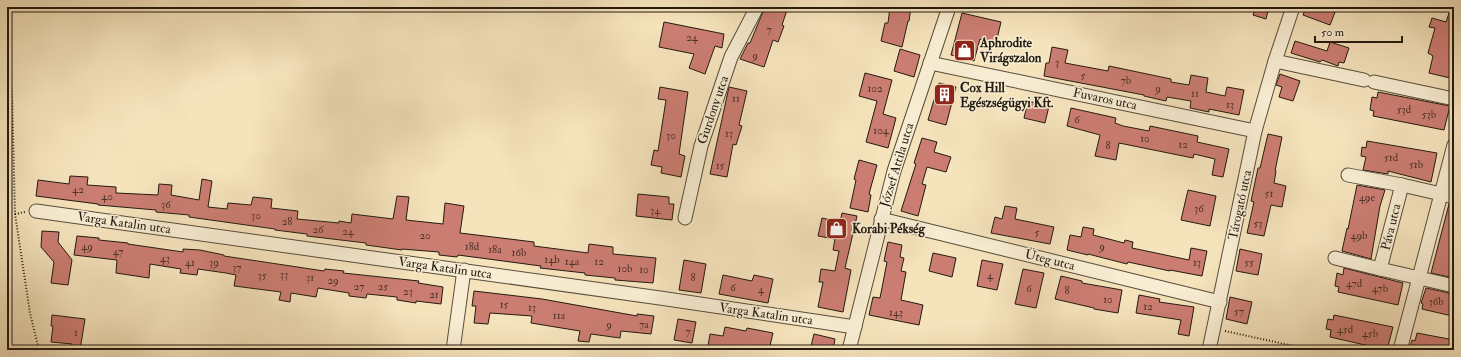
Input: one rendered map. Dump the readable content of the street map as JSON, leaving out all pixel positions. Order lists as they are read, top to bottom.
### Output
{
  "streets": {
    "street": [
      "Fuvaros utca",
      "Gurdony utca",
      "József Attila utca",
      "Tárogató utca",
      "Varga Katalin utca",
      "Páva utca",
      "Üteg utca"
    ]
  },
  "crossings": [
    ["Fuvaros utca", "József Attila utca"],
    ["Fuvaros utca", "Tárogató utca"],
    ["József Attila utca", "Varga Katalin utca"],
    ["József Attila utca", "Üteg utca"],
    ["Tárogató utca", "Üteg utca"]
  ],
  "places": {
    "shop": ["Aphrodite Virágszalon", "Korabi Pékség"],
    "building": ["Cox Hill Egészségügyi Kft."]
  },
  "house_numbers": [
    "7",
    "24",
    "9",
    "3",
    "5",
    "7b",
    "102",
    "9",
    "11",
    "11",
    "13",
    "53d",
    "53b",
    "6",
    "104",
    "13",
    "30",
    "10",
    "12",
    "8",
    "51d",
    "51b",
    "15",
    "42",
    "51",
    "40",
    "49e",
    "36",
    "36",
    "34",
    "30",
    "28",
    "53",
    "26",
    "24",
    "5",
    "20",
    "49b",
    "49",
    "18d",
    "9",
    "18a",
    "47",
    "16b",
    "43",
    "14b",
    "14a",
    "12",
    "41",
    "39",
    "13",
    "55",
    "37",
    "10b",
    "10",
    "33",
    "35",
    "4",
    "31",
    "8",
    "29",
    "47d",
    "27",
    "25",
    "6",
    "6",
    "47b",
    "4",
    "8",
    "23",
    "21",
    "10",
    "36b",
    "15",
    "12",
    "13",
    "57",
    "143",
    "11a",
    "9",
    "7a",
    "45d",
    "7",
    "1",
    "45b"
  ],
  "scale_bar": "50 m"
}
